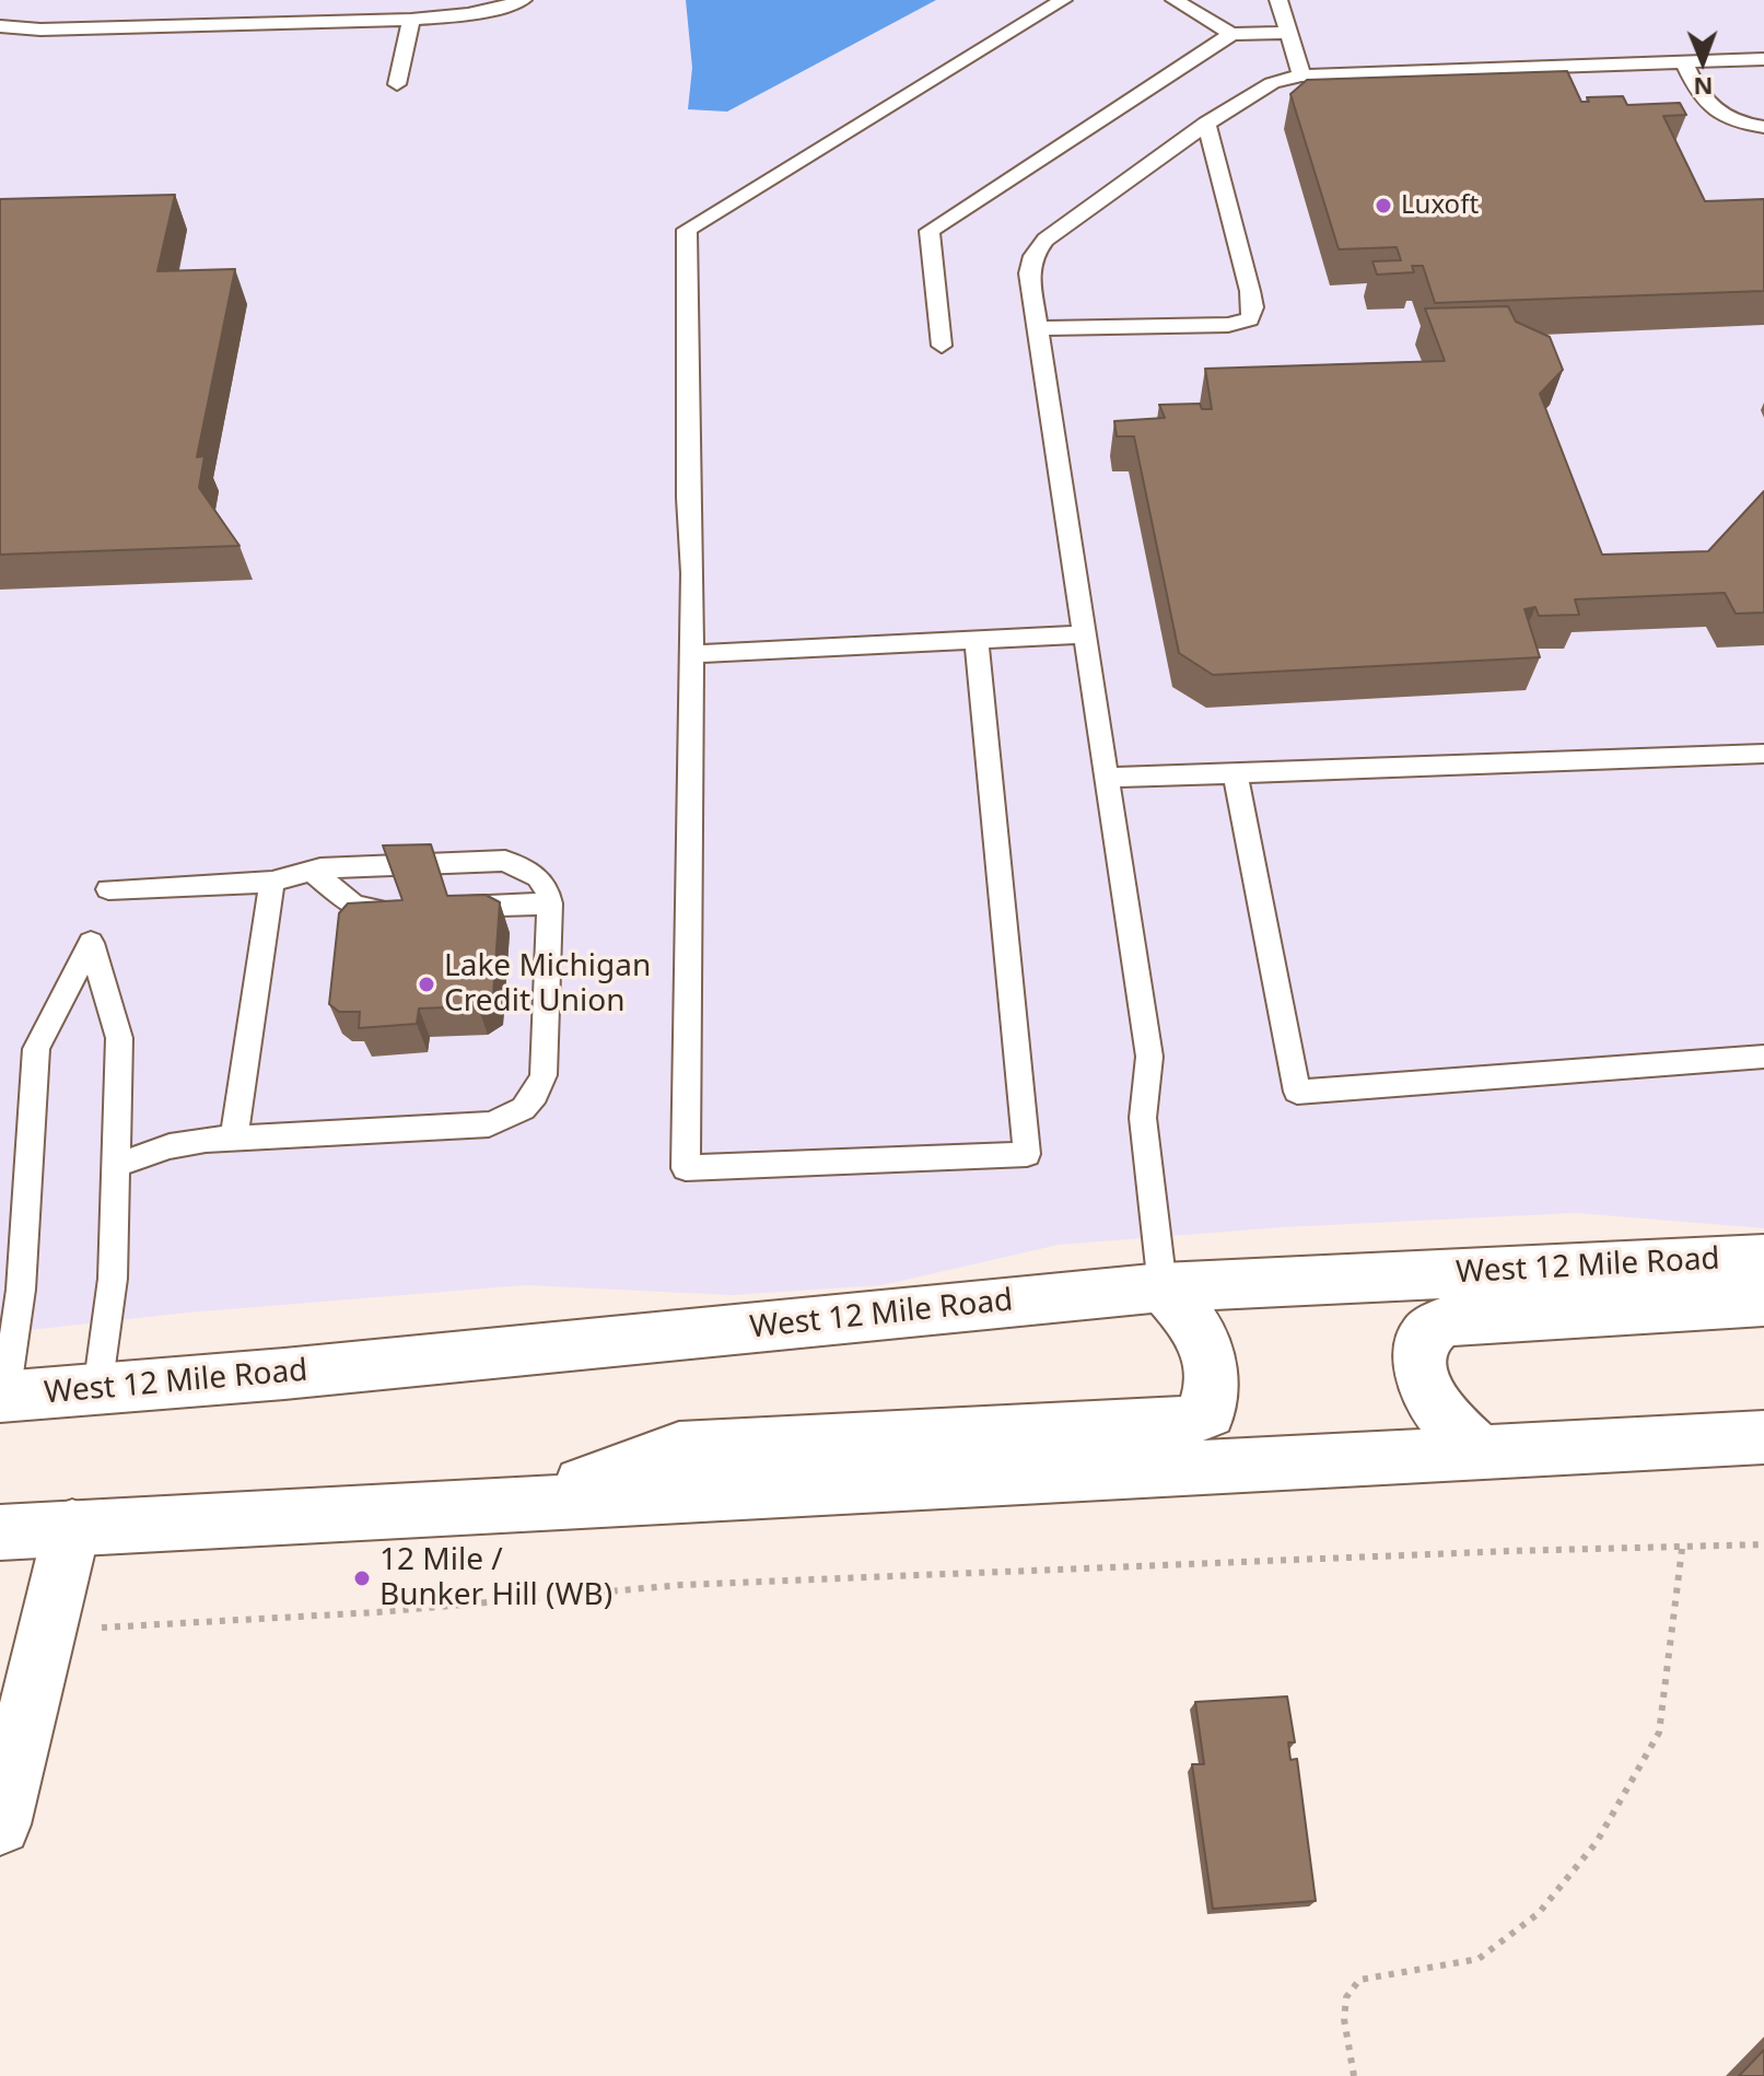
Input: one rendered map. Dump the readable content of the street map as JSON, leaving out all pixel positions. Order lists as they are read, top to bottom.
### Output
{
  "streets": {
    "main road": ["West 12 Mile Road"]
  },
  "places": ["Luxoft", "Lake Michigan Credit Union", "12 Mile / Bunker Hill (WB)"],
  "north": "bottom"
}
